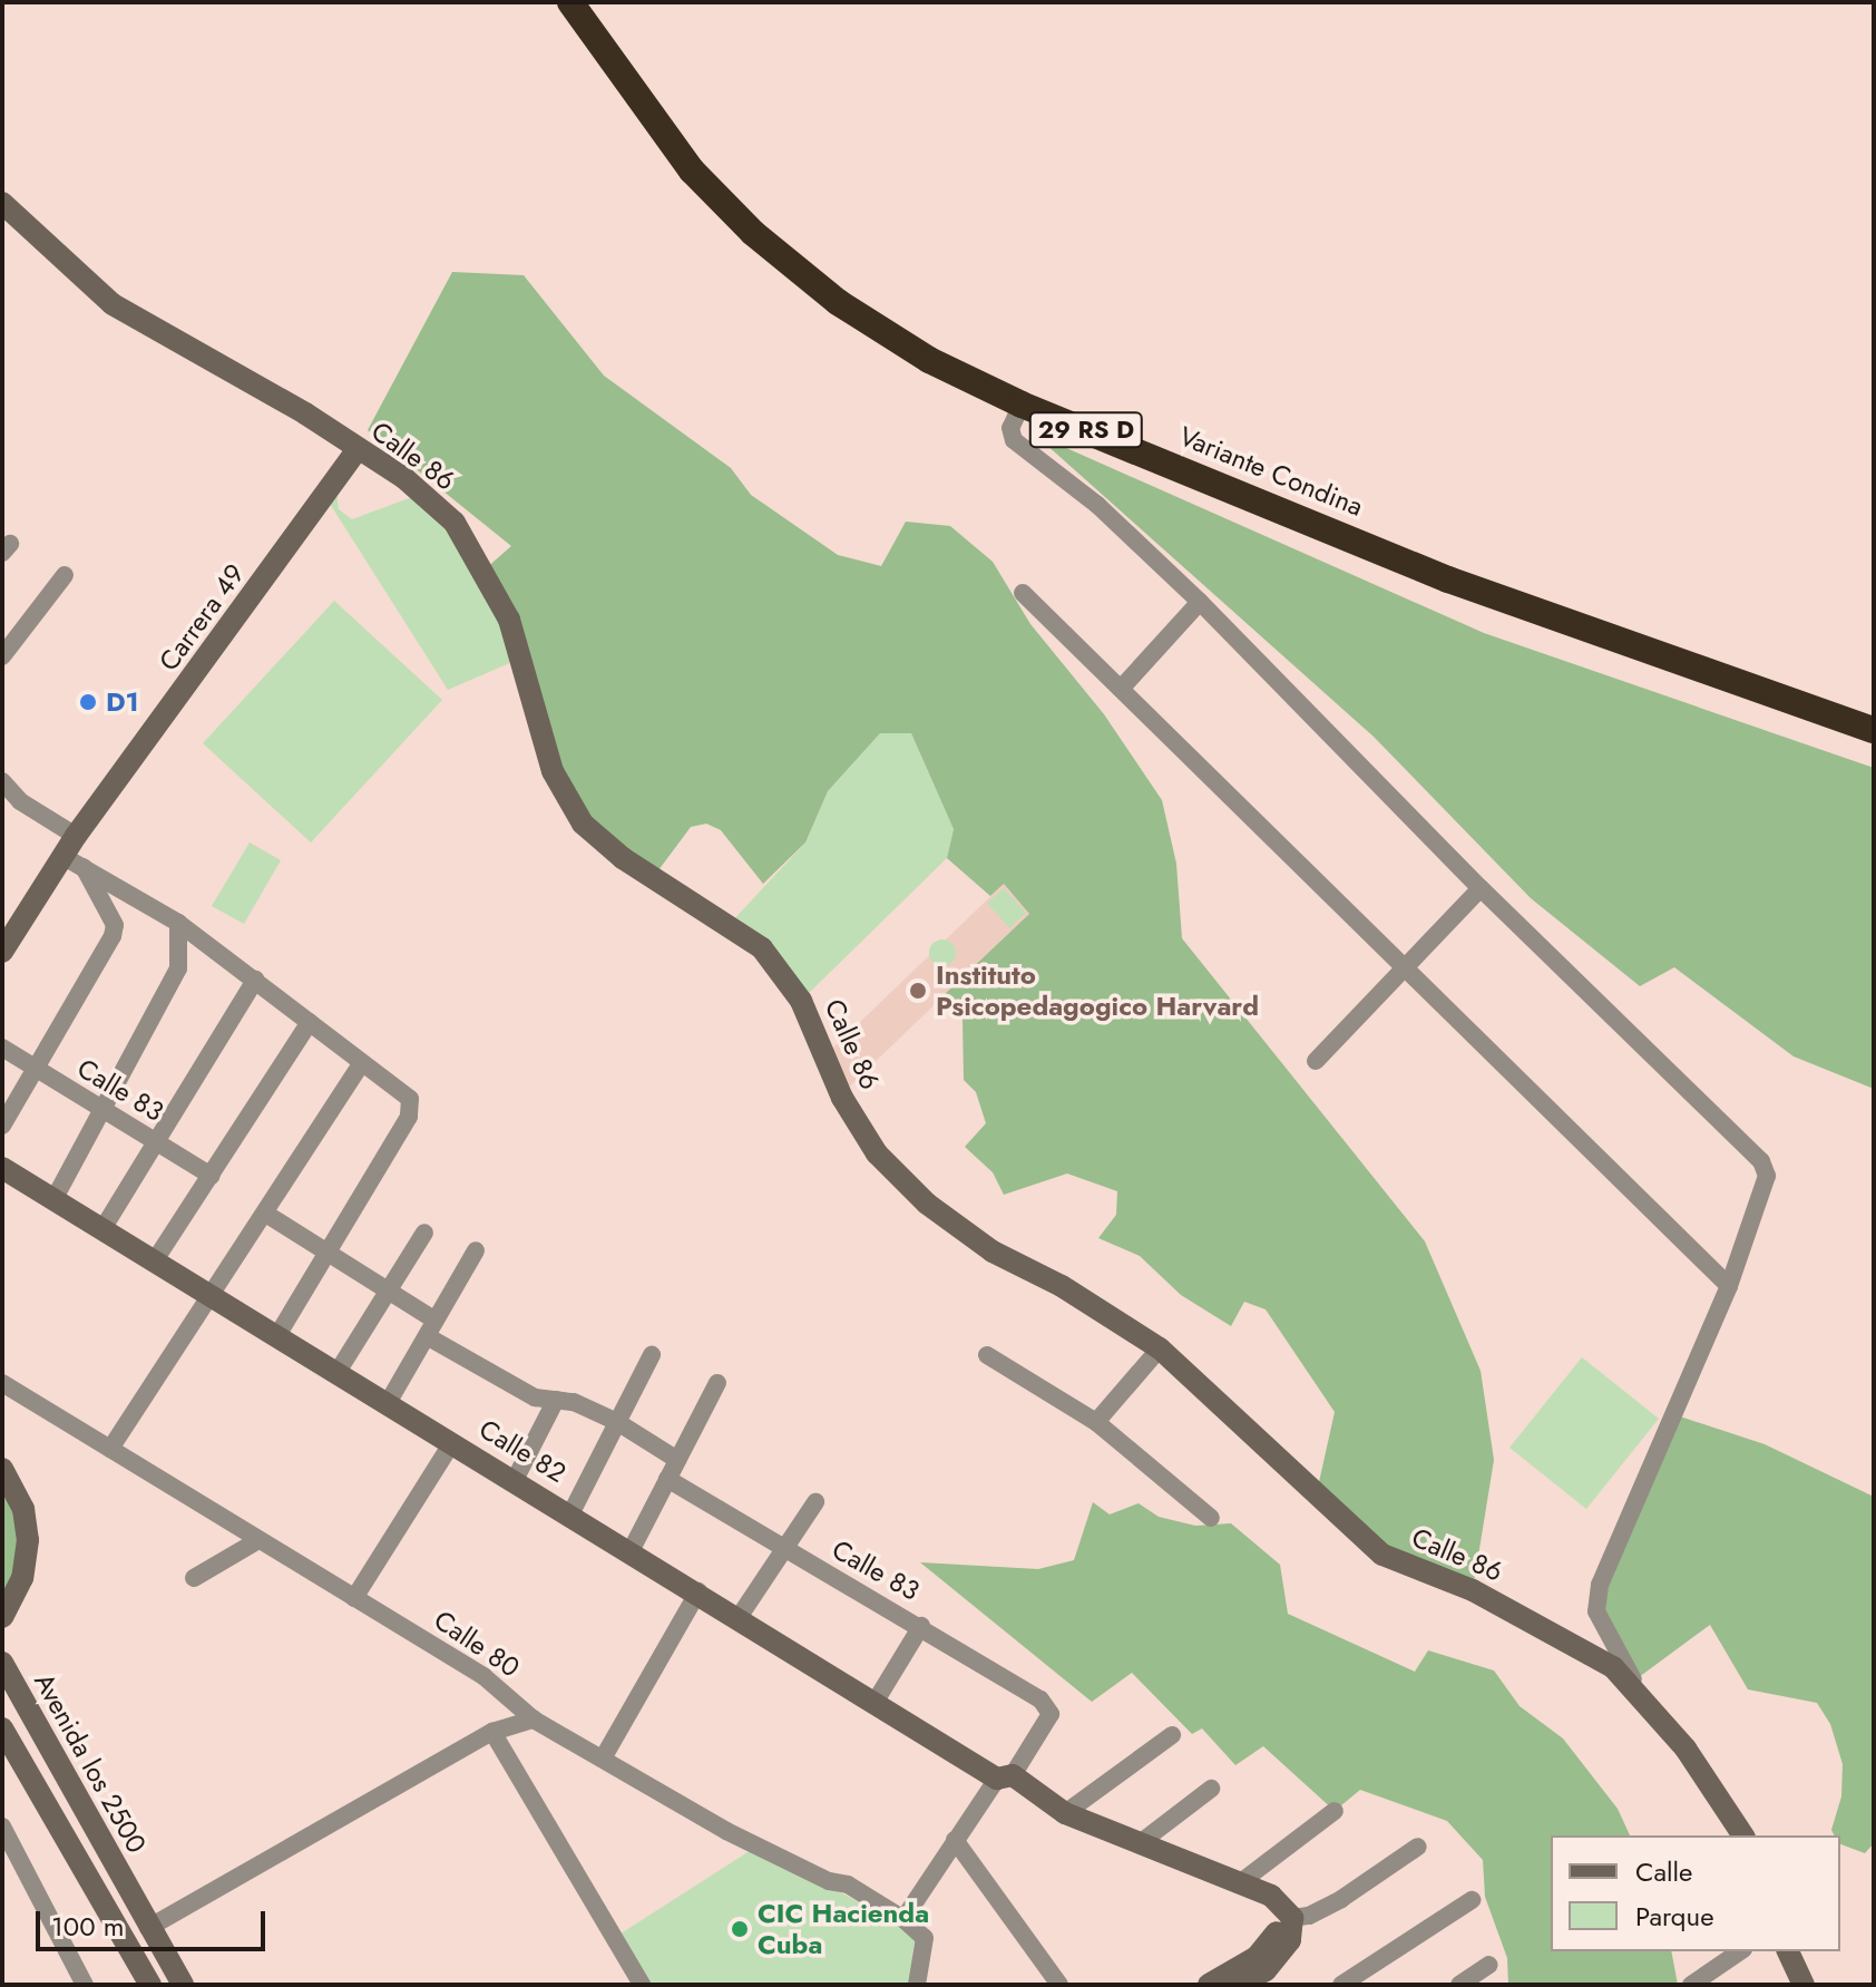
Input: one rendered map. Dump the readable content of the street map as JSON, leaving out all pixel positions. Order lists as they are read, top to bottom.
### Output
{
  "streets": {
    "highway": ["29 RS D", "Variante Condina"],
    "main road": [
      "Calle 86",
      "Carrera 49",
      "Calle 82",
      "Avenida los 2500"
    ],
    "street": ["Calle 83", "Calle 80"]
  },
  "crossings": [
    ["Calle 86", "Carrera 49"],
    ["Calle 83", "Calle 82"]
  ],
  "places": ["D1", "Instituto Psicopedagogico Harvard", "CIC Hacienda Cuba"],
  "legend": ["Calle", "Parque"],
  "scale_bar": "100 m"
}
